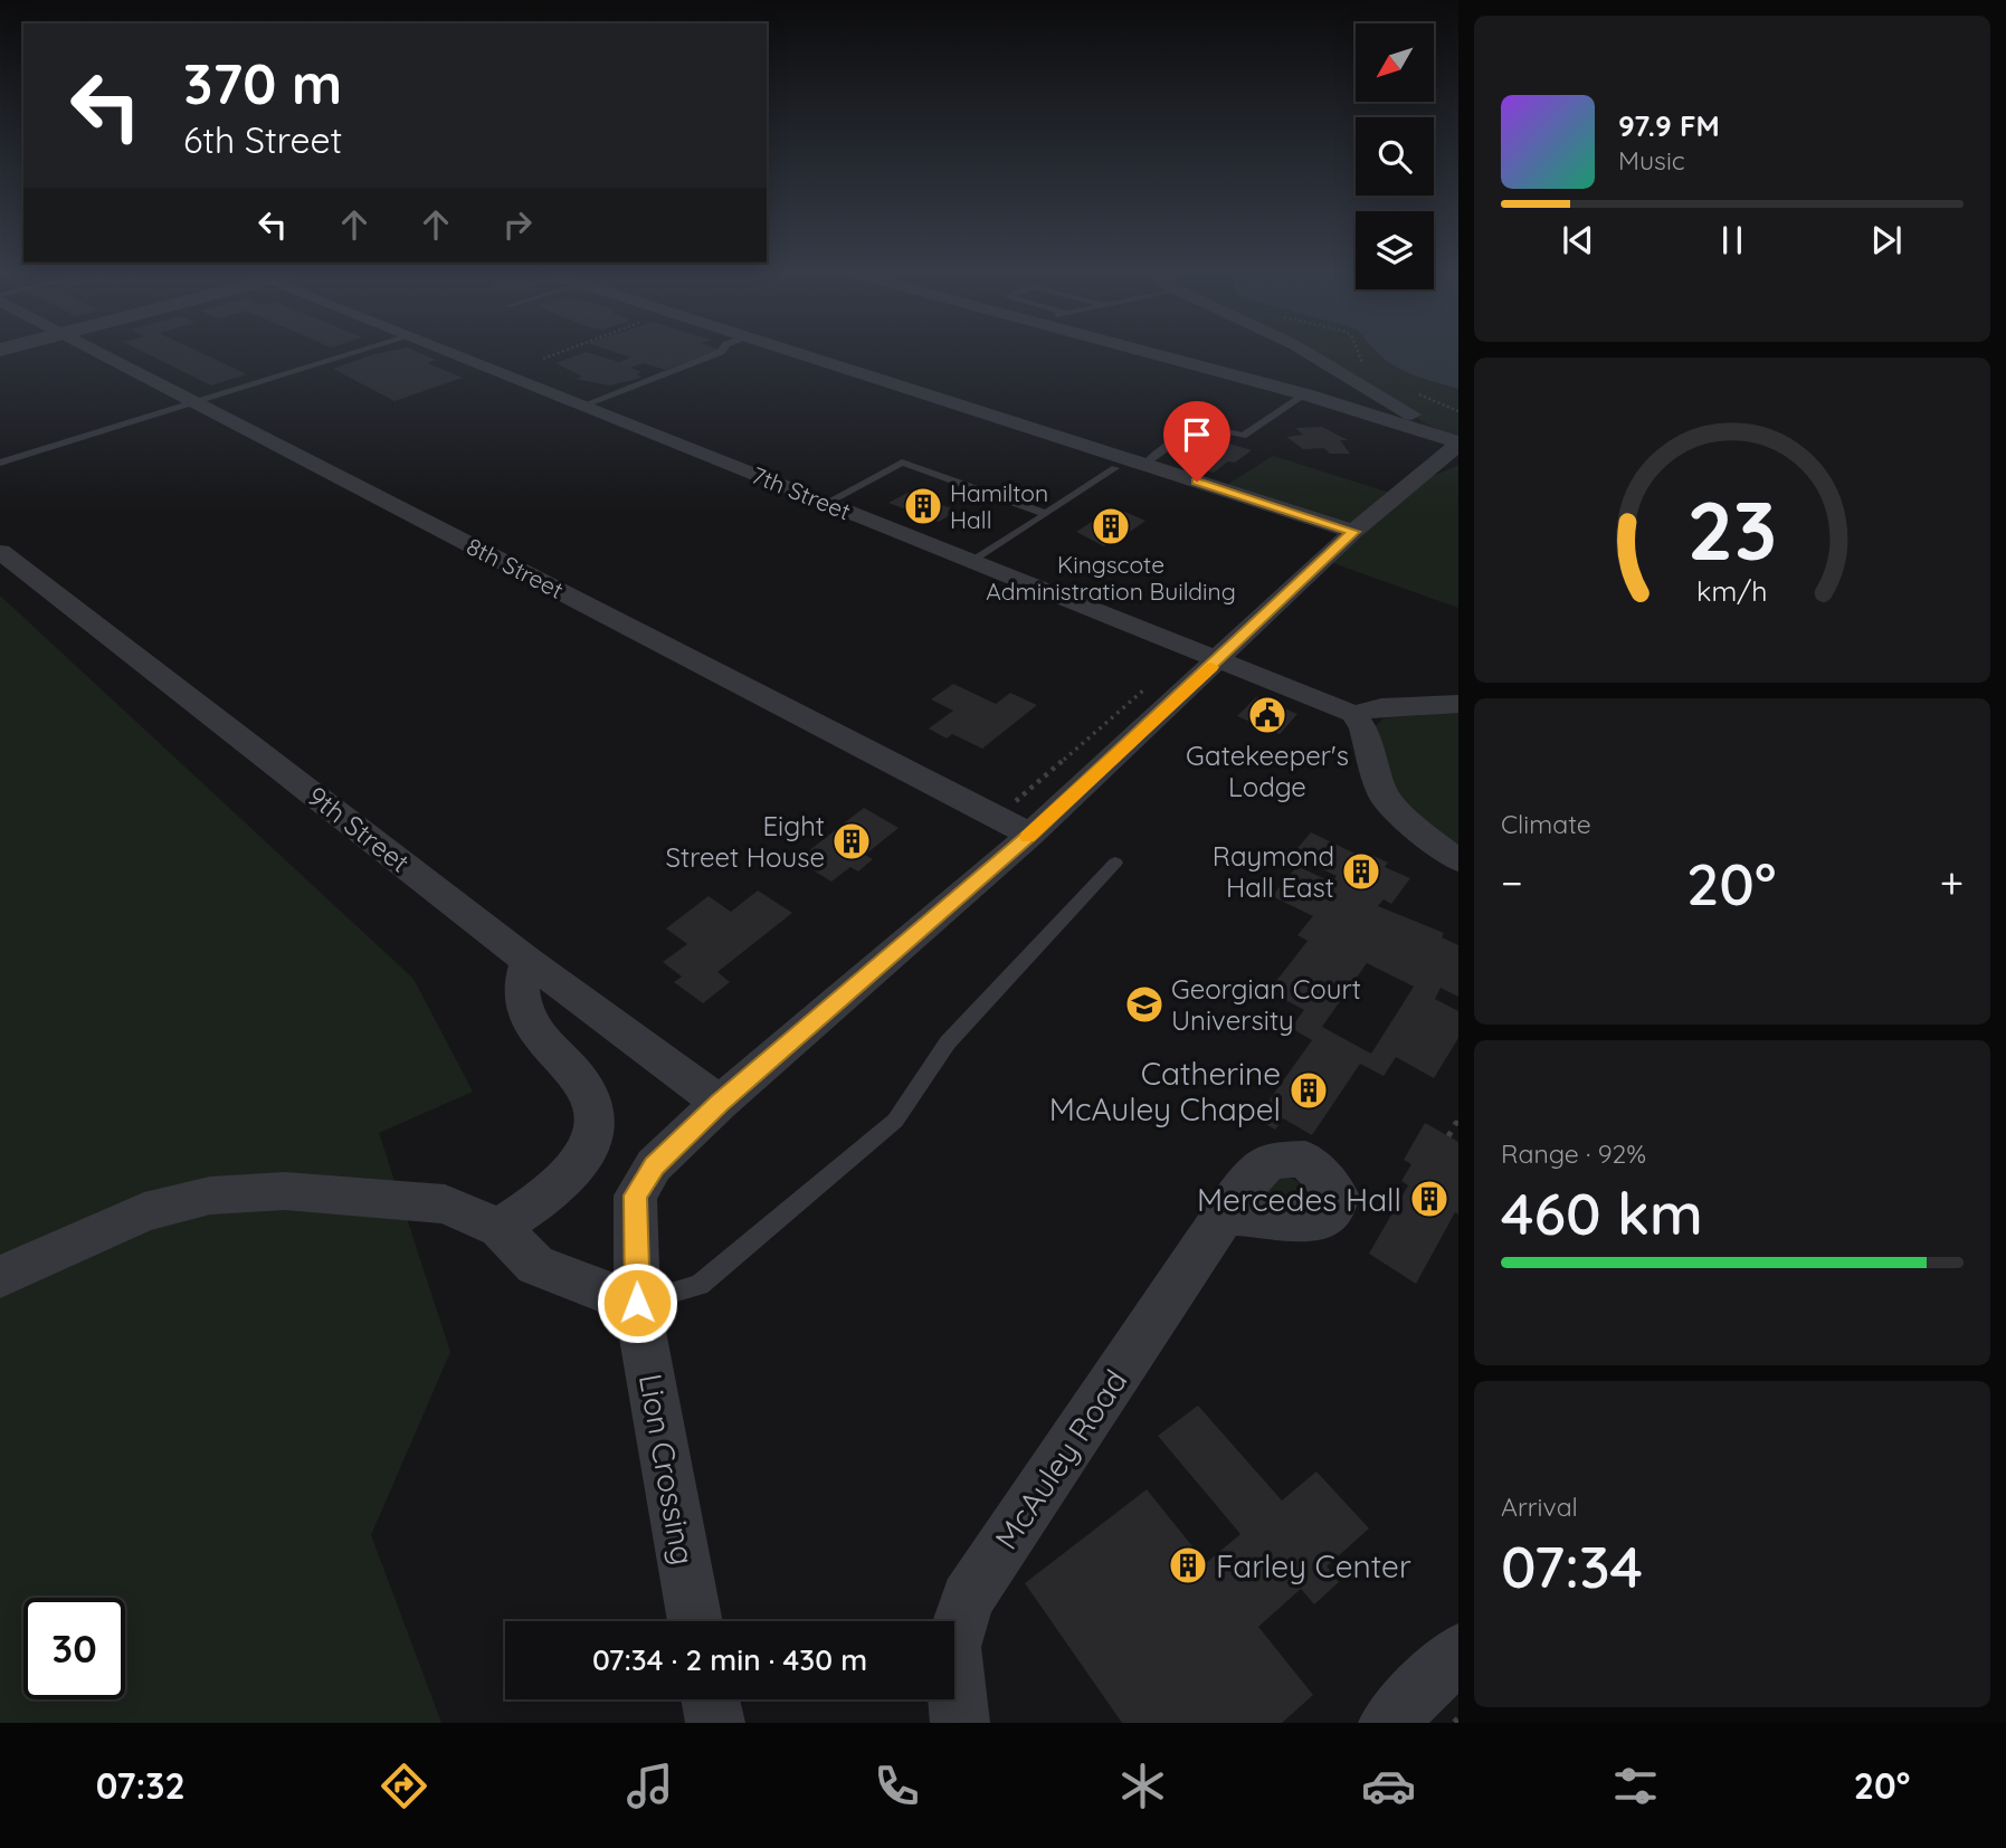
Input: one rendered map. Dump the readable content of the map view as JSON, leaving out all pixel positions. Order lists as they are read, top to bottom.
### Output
{
  "streets": {
    "street": [
      "7th Street",
      "8th Street",
      "9th Street",
      "McAuley Road",
      "Lion Crossing"
    ]
  },
  "crossings": [
    ["7th Street", "Lion Crossing"],
    ["8th Street", "Lion Crossing"],
    ["9th Street", "Lion Crossing"]
  ],
  "places": {
    "building": [
      "Hamilton Hall",
      "Kingscote Administration Building",
      "Eight Street House",
      "Raymond Hall East",
      "Catherine McAuley Chapel",
      "Mercedes Hall",
      "Farley Center"
    ],
    "public building": ["Gatekeeper's Lodge"],
    "school or university": ["Georgian Court University"]
  },
  "north": "bottom left",
  "page": {
    "turn": ["370 m", "6th Street"],
    "song": ["97.9 FM", "Music"],
    "tile": [
      "Climate",
      ["Range · 92%", "460 km"],
      ["Arrival", "07:34"]
    ],
    "heat": ["−", "20°", "+"],
    "limit": "30",
    "trip": "07:34 · 2 min · 430 m",
    "tabs": ["07:32", "20°"],
    "gauge": ["23", "km/h"]
  }
}
